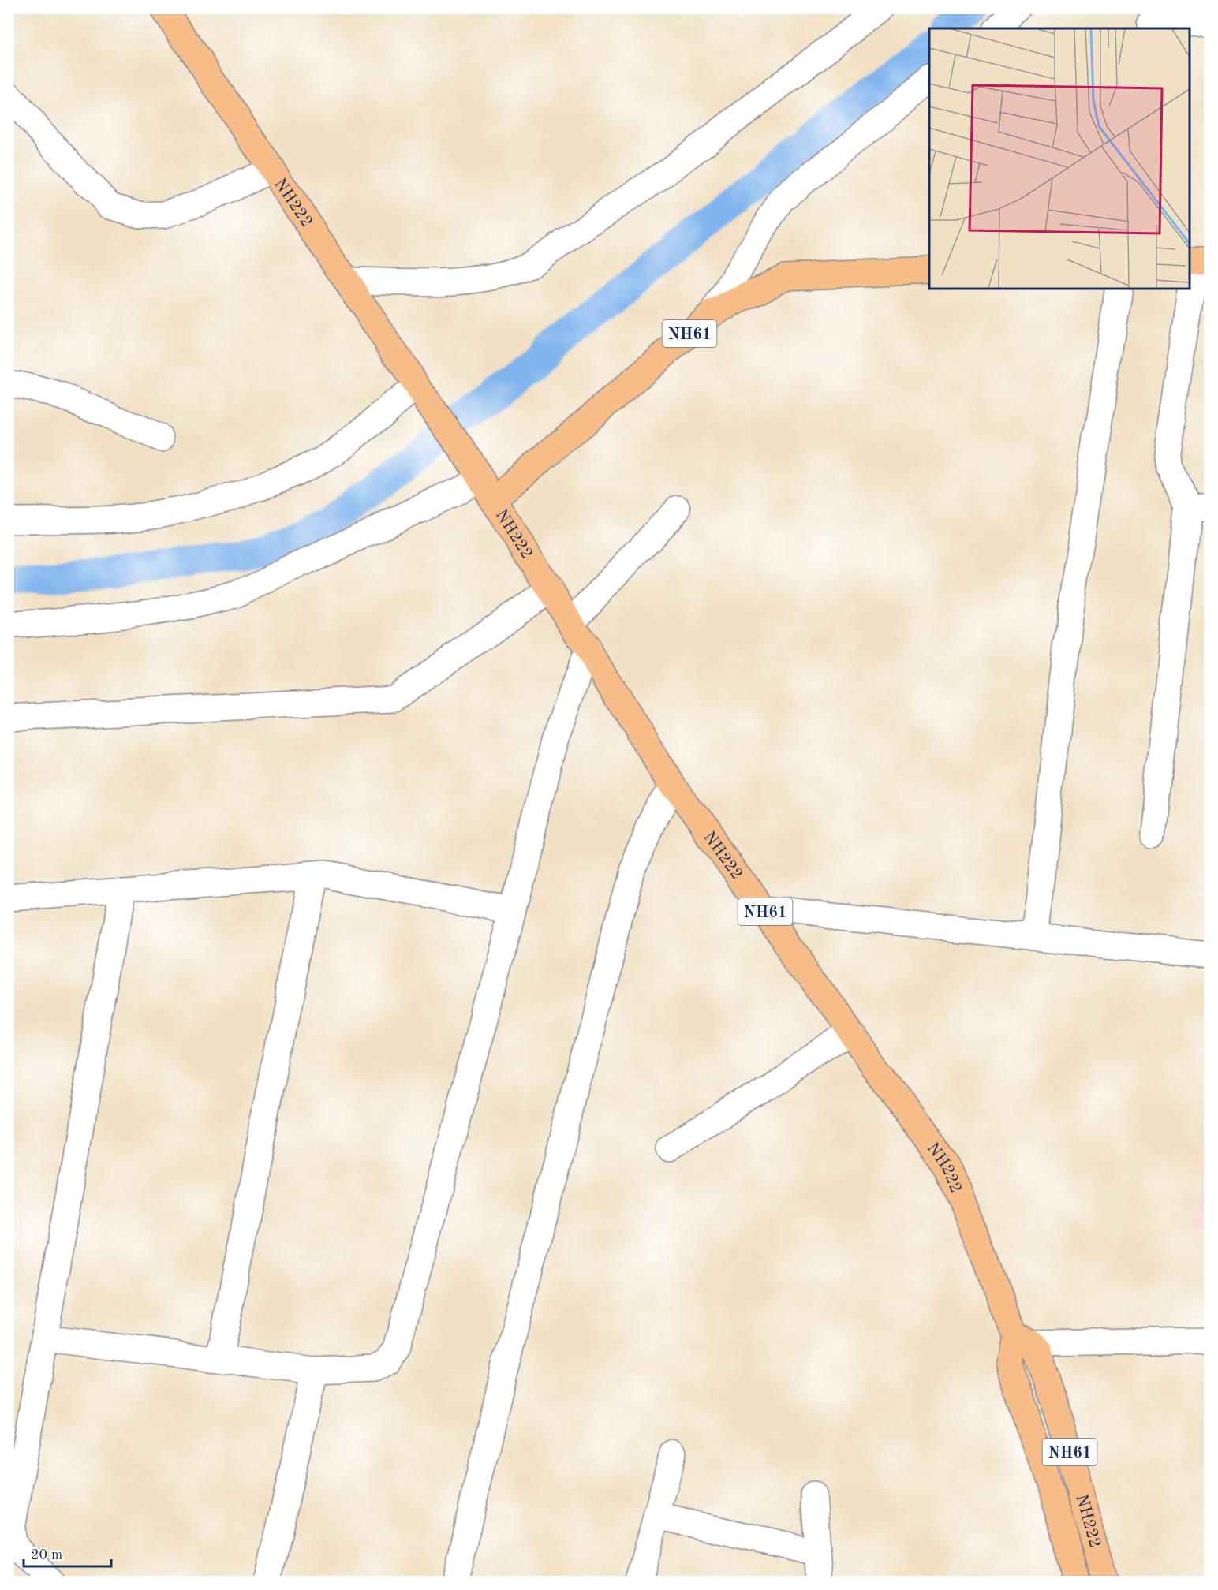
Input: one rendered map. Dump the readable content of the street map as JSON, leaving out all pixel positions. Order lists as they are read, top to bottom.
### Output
{
  "streets": {
    "main road": ["NH222", "NH61"]
  },
  "crossings": [
    ["NH222", "NH61"]
  ],
  "scale_bar": "20 m"
}
